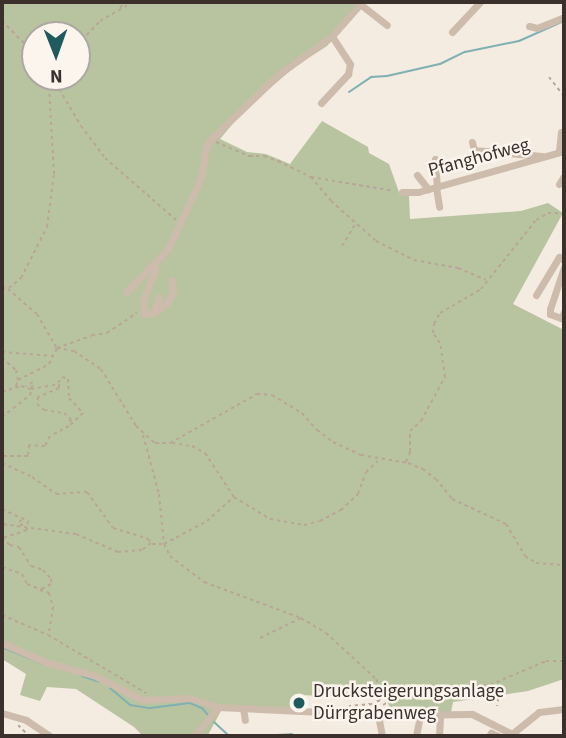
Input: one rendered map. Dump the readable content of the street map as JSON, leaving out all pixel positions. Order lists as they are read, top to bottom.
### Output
{
  "streets": {
    "street": ["Pfanghofweg"]
  },
  "places": ["Drucksteigerungsanlage Dürrgrabenweg"],
  "north": "bottom"
}
